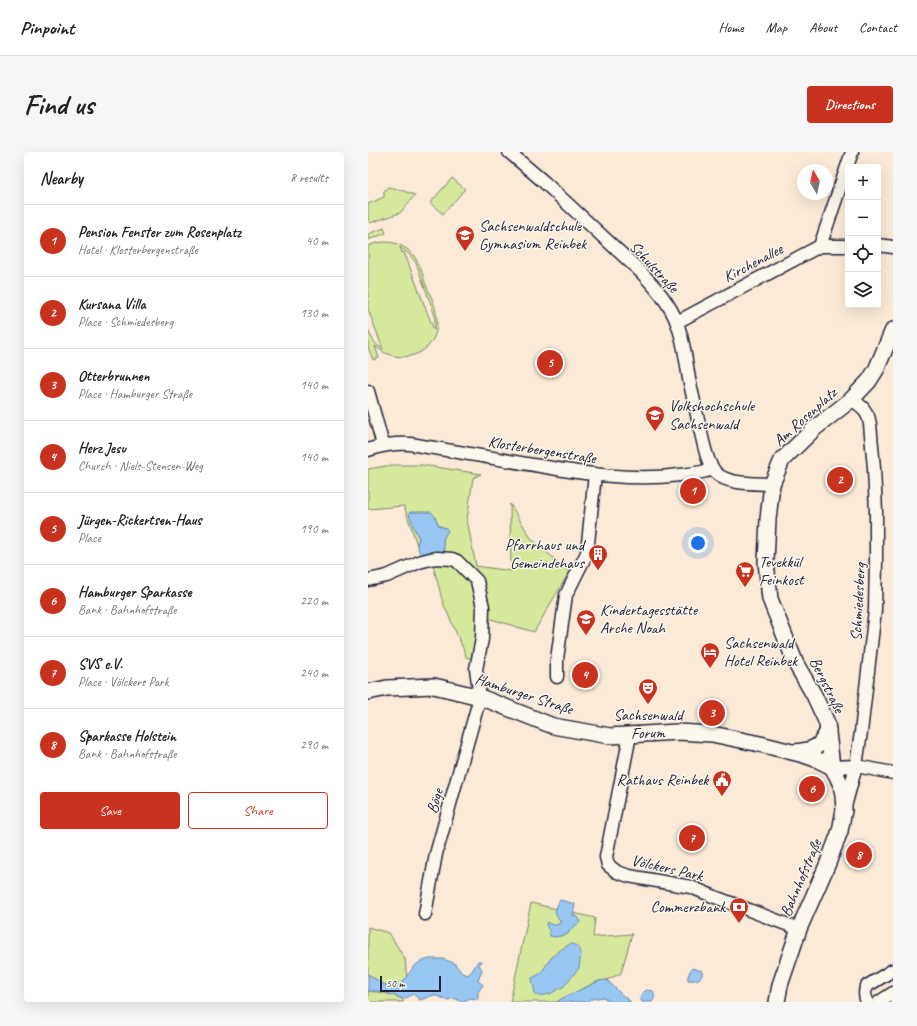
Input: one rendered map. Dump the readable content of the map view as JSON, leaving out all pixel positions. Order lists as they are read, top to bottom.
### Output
{
  "streets": {
    "main road": [
      "Am Rosenplatz",
      "Bergstraße",
      "Hamburger Straße",
      "Bahnhofstraße"
    ],
    "street": [
      "Kirchenallee",
      "Schulstraße",
      "Klosterbergenstraße",
      "Schmiedesberg",
      "Böge",
      "Völckers Park"
    ]
  },
  "crossings": [
    ["Kirchenallee", "Schulstraße"],
    ["Schulstraße", "Klosterbergenstraße"],
    ["Am Rosenplatz", "Schmiedesberg"],
    ["Am Rosenplatz", "Bergstraße"],
    ["Schmiedesberg", "Bahnhofstraße"],
    ["Bergstraße", "Hamburger Straße"],
    ["Bergstraße", "Bahnhofstraße"],
    ["Hamburger Straße", "Böge"],
    ["Hamburger Straße", "Völckers Park"],
    ["Hamburger Straße", "Bahnhofstraße"],
    ["Völckers Park", "Bahnhofstraße"]
  ],
  "places": {
    "school or university": ["Sachsenwaldschule Gymnasium Reinbek", "Volkshochschule Sachsenwald", "Kindertagesstätte Arche Noah"],
    "building": ["Pfarrhaus und Gemeindehaus"],
    "supermarket": ["Tevekkül Feinkost"],
    "hotel": ["Sachsenwald Hotel Reinbek"],
    "theatre": ["Sachsenwald Forum"],
    "public building": ["Rathaus Reinbek"],
    "bank": ["Commerzbank"]
  },
  "scale_bar": "50 m",
  "north": "top",
  "page": {
    "header": "Pinpoint",
    "nav": [
      "Home",
      "Map",
      "About",
      "Contact"
    ],
    "buttons": [
      "Directions",
      ["Save", "Share"]
    ],
    "title": "Find us",
    "heading": ["Nearby", "8 results"],
    "map_buttons": ["+", "−"],
    "list": [
      {
        "mark": "1",
        "name": "Pension Fenster zum Rosenplatz",
        "note": "Hotel · Klosterbergenstraße",
        "value": "40 m"
      },
      {
        "mark": "2",
        "name": "Kursana Villa",
        "note": "Place · Schmiedesberg",
        "value": "130 m"
      },
      {
        "mark": "3",
        "name": "Otterbrunnen",
        "note": "Place · Hamburger Straße",
        "value": "140 m"
      },
      {
        "mark": "4",
        "name": "Herz Jesu",
        "note": "Church · Niels-Stensen-Weg",
        "value": "140 m"
      },
      {
        "mark": "5",
        "name": "Jürgen-Rickertsen-Haus",
        "note": "Place",
        "value": "190 m"
      },
      {
        "mark": "6",
        "name": "Hamburger Sparkasse",
        "note": "Bank · Bahnhofstraße",
        "value": "220 m"
      },
      {
        "mark": "7",
        "name": "SVS e.V.",
        "note": "Place · Völckers Park",
        "value": "240 m"
      },
      {
        "mark": "8",
        "name": "Sparkasse Holstein",
        "note": "Bank · Bahnhofstraße",
        "value": "290 m"
      }
    ],
    "pins": [
      "5",
      "2",
      "1",
      "4",
      "3",
      "6",
      "7",
      "8"
    ],
    "scale": "50 m"
  }
}
